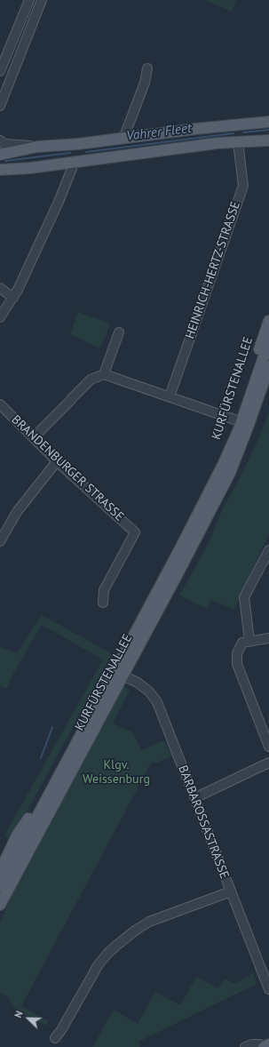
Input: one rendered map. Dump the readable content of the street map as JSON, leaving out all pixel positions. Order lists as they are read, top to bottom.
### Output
{
  "streets": {
    "main road": ["KURFÜRSTENALLEE"],
    "street": ["HEINRICH-HERTZ-STRASSE", "BRANDENBURGER STRASSE", "BARBAROSSASTRASSE"]
  },
  "crossings": [
    ["KURFÜRSTENALLEE", "BARBAROSSASTRASSE"]
  ],
  "water": ["Vahrer Fleet"],
  "parks": ["Klgv. Weissenburg"],
  "north": "top left"
}
